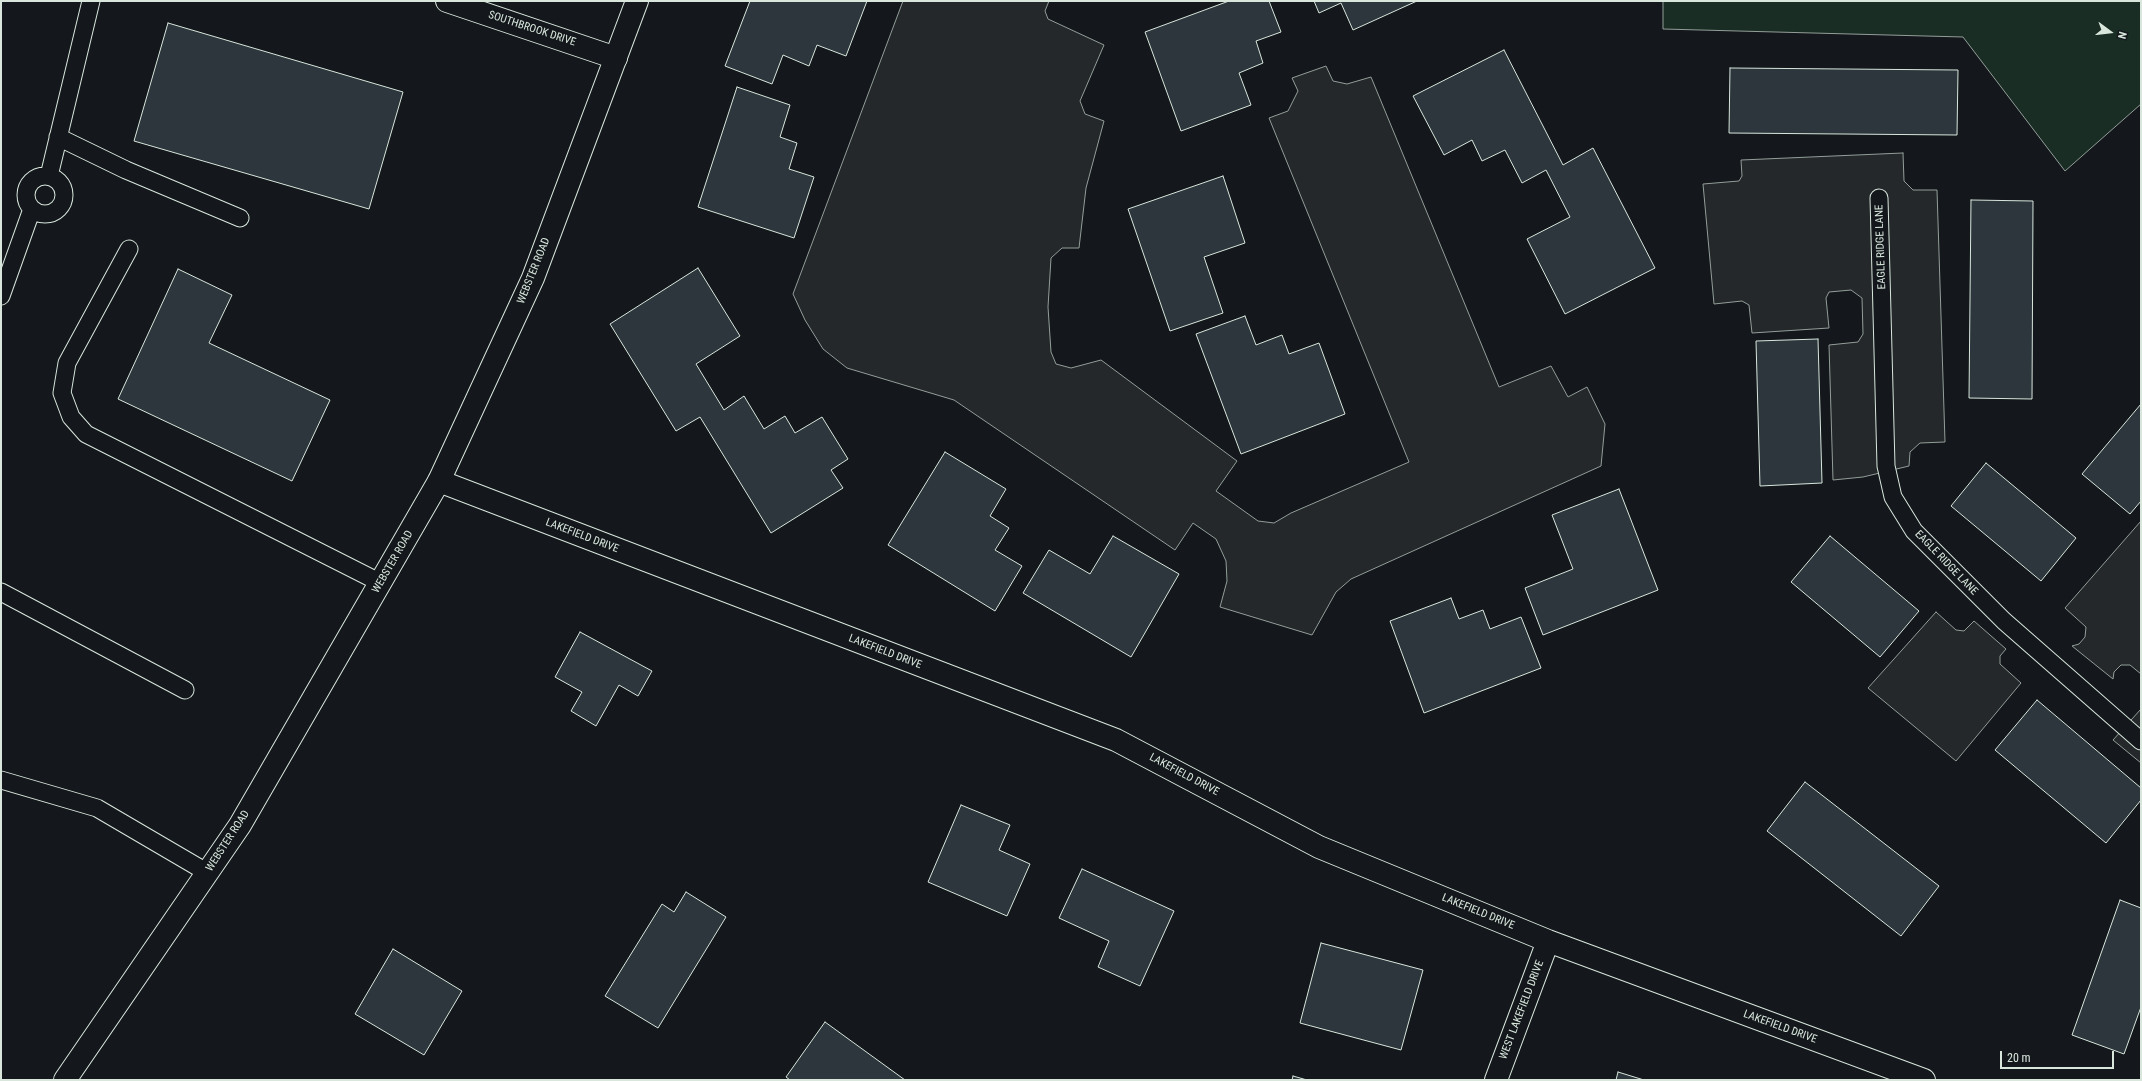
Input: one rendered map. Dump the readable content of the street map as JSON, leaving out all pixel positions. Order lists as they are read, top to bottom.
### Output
{
  "streets": {
    "street": [
      "SOUTHBROOK DRIVE",
      "WEBSTER ROAD",
      "LAKEFIELD DRIVE",
      "WEST LAKEFIELD DRIVE"
    ],
    "lane": ["EAGLE RIDGE LANE"]
  },
  "crossings": [
    ["SOUTHBROOK DRIVE", "WEBSTER ROAD"],
    ["WEBSTER ROAD", "LAKEFIELD DRIVE"],
    ["LAKEFIELD DRIVE", "WEST LAKEFIELD DRIVE"]
  ],
  "scale_bar": "20 m",
  "north": "right"
}
